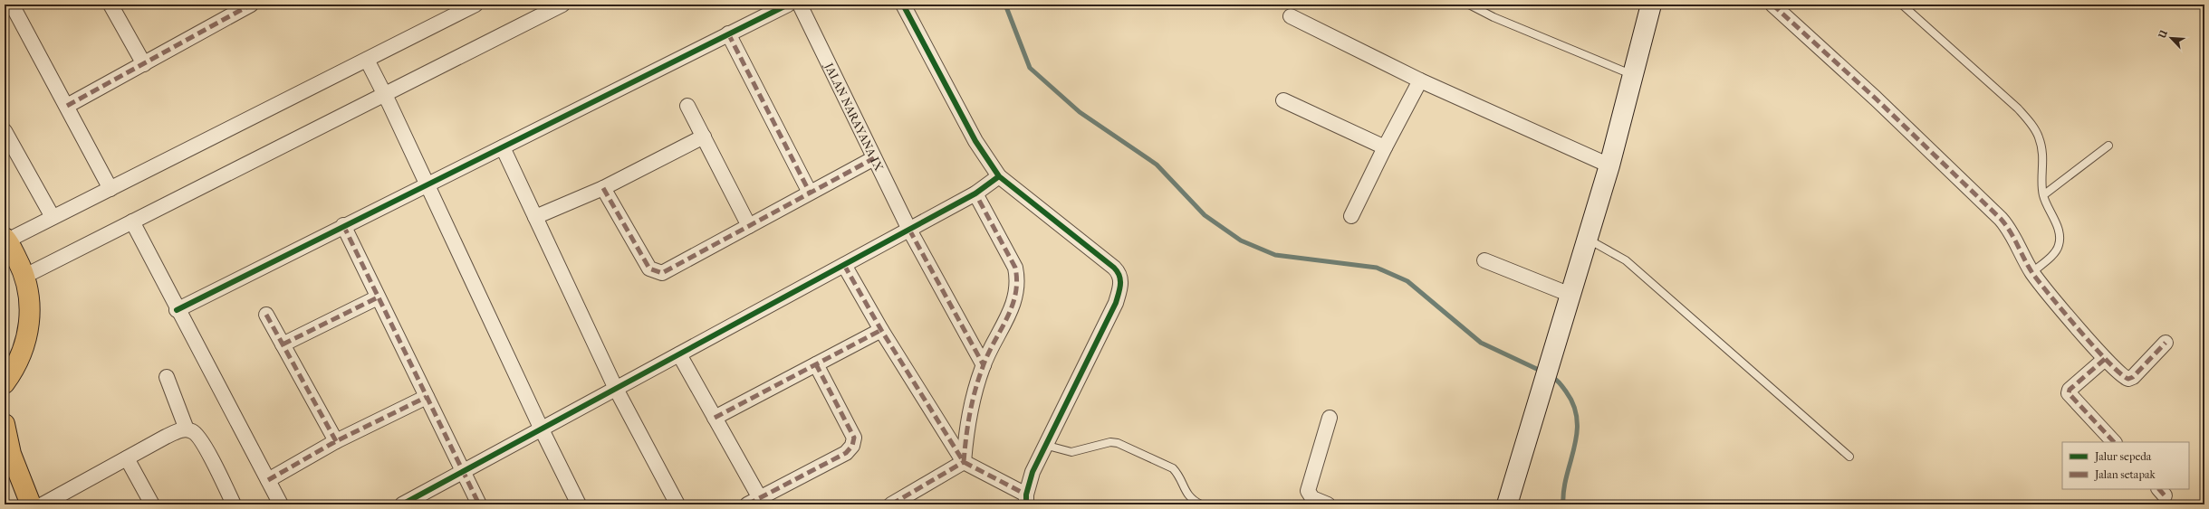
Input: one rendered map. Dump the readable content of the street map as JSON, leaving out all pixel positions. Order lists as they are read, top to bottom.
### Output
{
  "streets": {
    "street": ["JALAN NARAYANA IX"]
  },
  "legend": ["Jalur sepeda", "Jalan setapak"],
  "north": "top left"
}
